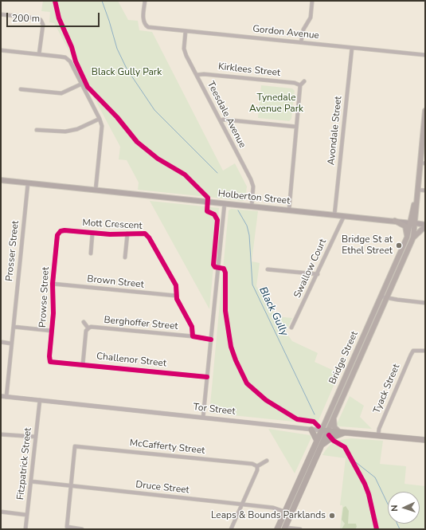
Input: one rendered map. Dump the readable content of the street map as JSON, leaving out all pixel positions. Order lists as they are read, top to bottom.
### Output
{
  "streets": {
    "highway": ["Bridge Street", "Tor Street"],
    "main road": ["Holberton Street"],
    "street": [
      "Gordon Avenue",
      "Kirklees Street",
      "Teesdale Avenue",
      "Avondale Street",
      "Mott Crescent",
      "Prosser Street",
      "Swallow Court",
      "Brown Street",
      "Prowse Street",
      "Berghoffer Street",
      "Challenor Street",
      "Tyack Street",
      "McCafferty Street",
      "Fitzpatrick Street",
      "Druce Street"
    ]
  },
  "crossings": [
    ["Gordon Avenue", "Teesdale Avenue"],
    ["Gordon Avenue", "Avondale Street"],
    ["Kirklees Street", "Teesdale Avenue"],
    ["Teesdale Avenue", "Holberton Street"],
    ["Avondale Street", "Holberton Street"],
    ["Holberton Street", "Prosser Street"],
    ["Holberton Street", "Swallow Court"],
    ["Holberton Street", "Bridge Street"],
    ["Mott Crescent", "Brown Street"],
    ["Mott Crescent", "Prowse Street"],
    ["Mott Crescent", "Berghoffer Street"],
    ["Prosser Street", "Tor Street"],
    ["Brown Street", "Prowse Street"],
    ["Prowse Street", "Challenor Street"],
    ["Bridge Street", "Tor Street"],
    ["Bridge Street", "Druce Street"],
    ["Tyack Street", "Tor Street"],
    ["Tor Street", "Fitzpatrick Street"],
    ["McCafferty Street", "Druce Street"],
    ["Fitzpatrick Street", "Druce Street"]
  ],
  "water": ["Black Gully"],
  "parks": ["Black Gully Park", "Tynedale Avenue Park"],
  "places": ["Bridge St at Ethel Street", "Leaps & Bounds Parklands"],
  "scale_bar": "200 m",
  "north": "left"
}
